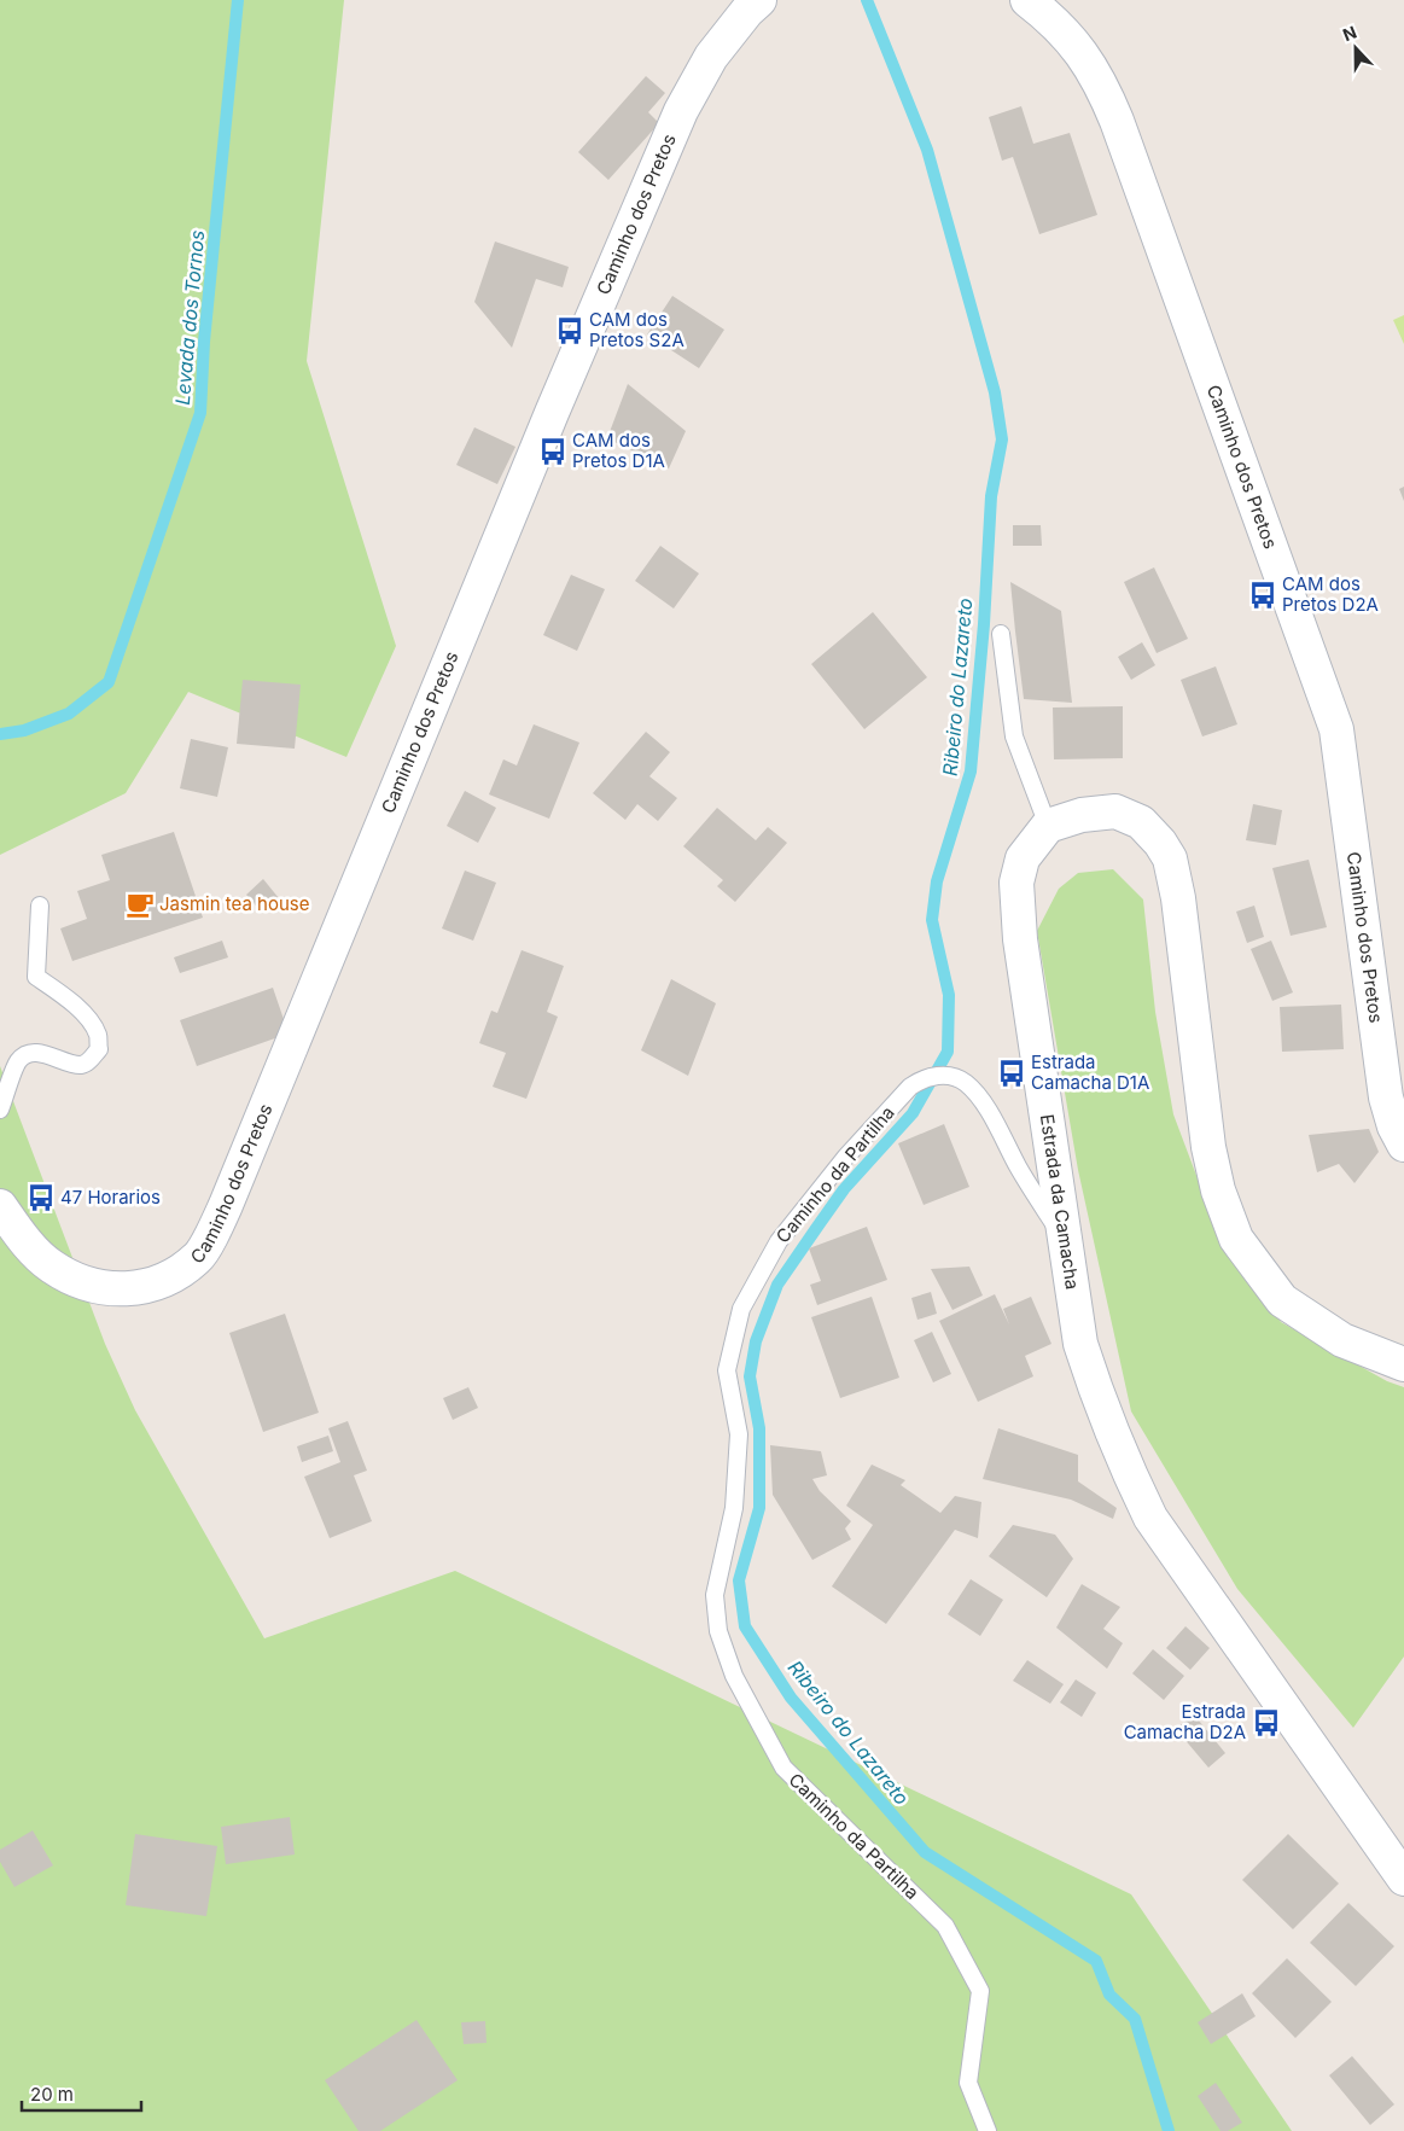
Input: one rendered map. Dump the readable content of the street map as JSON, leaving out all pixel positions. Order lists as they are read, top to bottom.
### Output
{
  "streets": {
    "main road": ["Caminho dos Pretos", "Estrada da Camacha"],
    "lane": ["Caminho da Partilha"]
  },
  "crossings": [
    ["Caminho da Partilha", "Estrada da Camacha"]
  ],
  "water": ["Levada dos Tornos", "Ribeiro do Lazareto"],
  "places": {
    "bus stop": [
      "CAM dos Pretos S2A",
      "CAM dos Pretos D1A",
      "CAM dos Pretos D2A",
      "Estrada Camacha D1A",
      "47 Horarios",
      "Estrada Camacha D2A"
    ],
    "cafe": ["Jasmin tea house"]
  },
  "scale_bar": "20 m",
  "north": "top"
}
